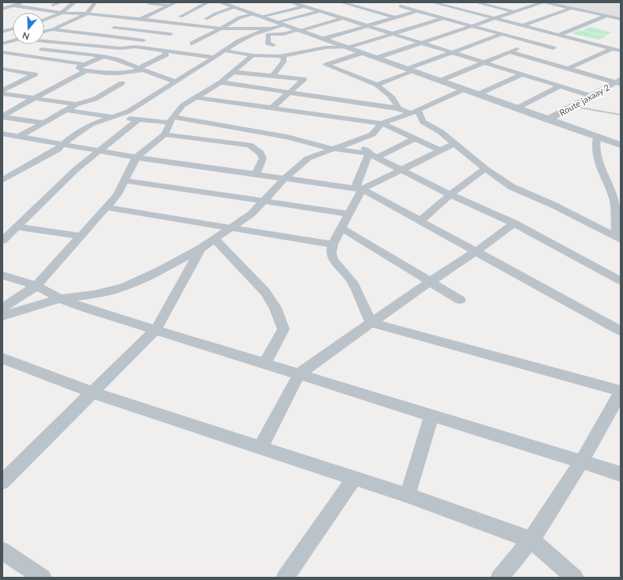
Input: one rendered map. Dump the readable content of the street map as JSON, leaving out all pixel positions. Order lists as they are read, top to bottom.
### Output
{
  "streets": {
    "street": ["Route jaxaay 2"]
  },
  "north": "bottom"
}
